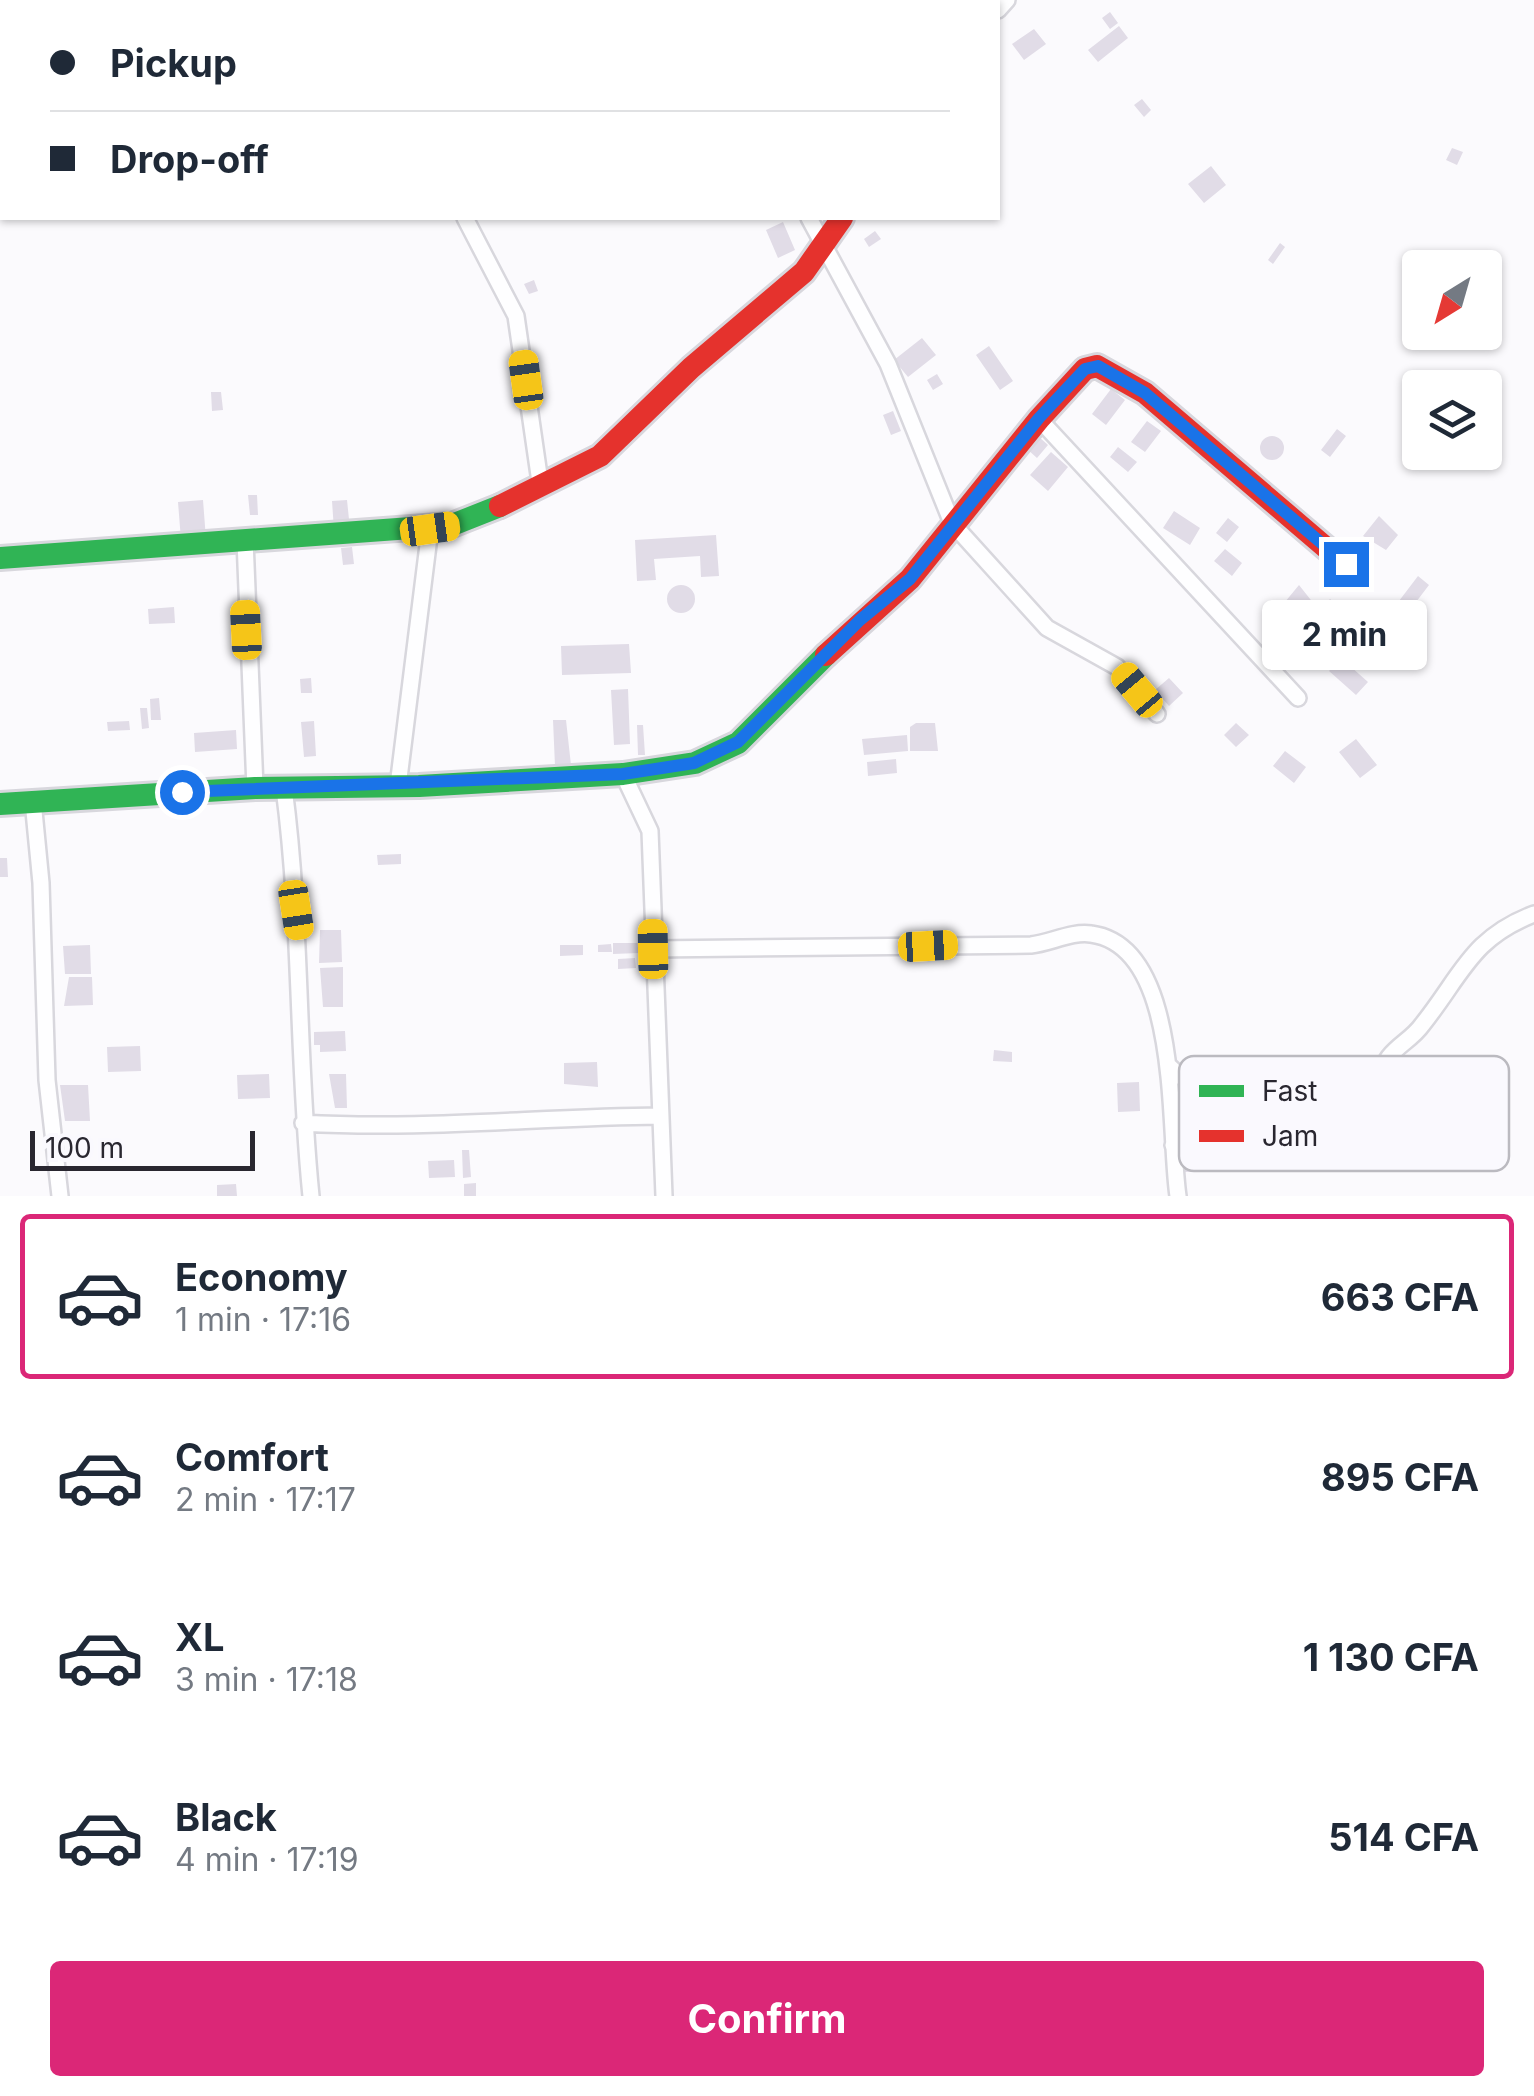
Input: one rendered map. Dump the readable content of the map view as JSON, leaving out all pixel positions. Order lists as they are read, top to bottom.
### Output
{
  "legend": ["Fast", "Jam"],
  "scale_bar": "100 m",
  "north": "bottom left",
  "page": {
    "banner": ["Pickup", "Drop-off"],
    "bubble": "2 min",
    "scale": "100 m",
    "list": [
      {
        "name": "Economy",
        "note": "1 min · 17:16",
        "value": "663 CFA"
      },
      {
        "name": "Comfort",
        "note": "2 min · 17:17",
        "value": "895 CFA"
      },
      {
        "name": "XL",
        "note": "3 min · 17:18",
        "value": "1 130 CFA"
      },
      {
        "name": "Black",
        "note": "4 min · 17:19",
        "value": "514 CFA"
      }
    ],
    "buttons": "Confirm"
  }
}
